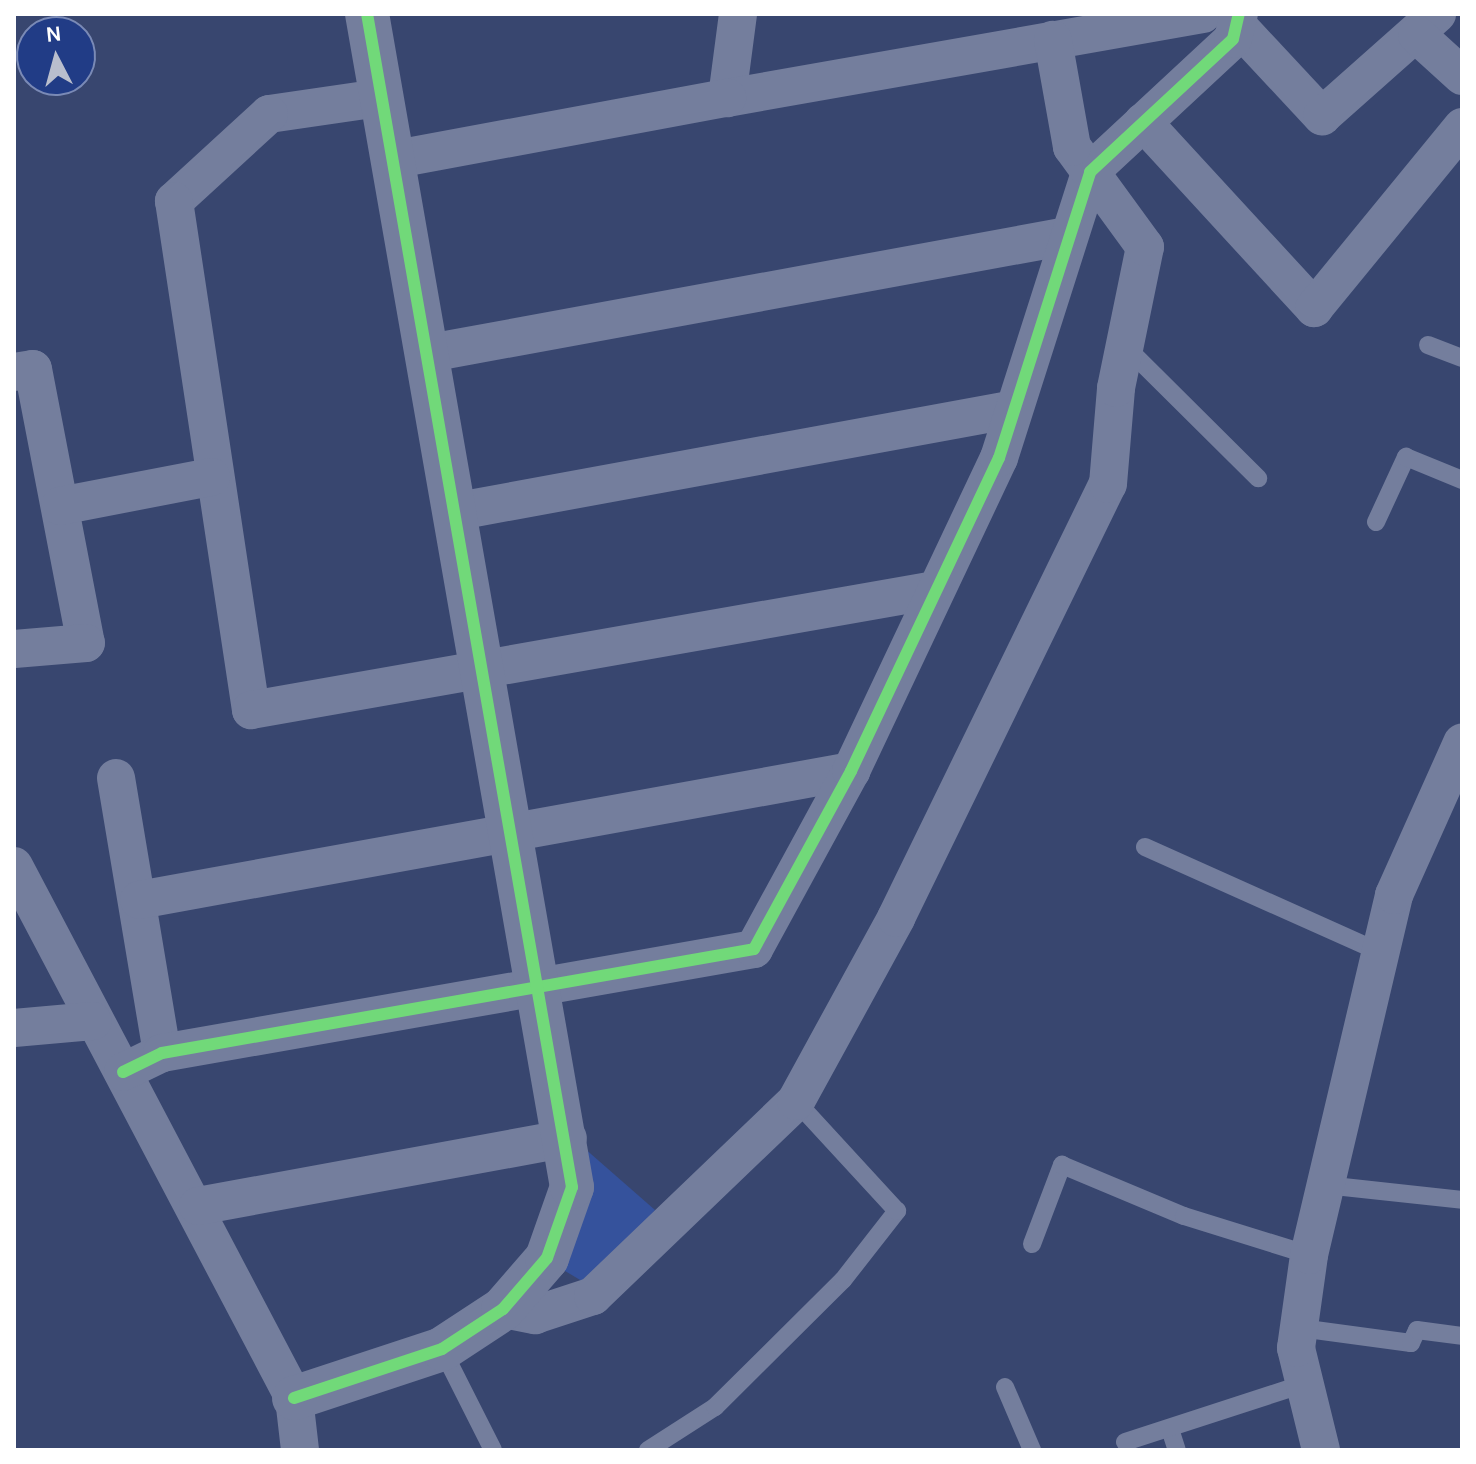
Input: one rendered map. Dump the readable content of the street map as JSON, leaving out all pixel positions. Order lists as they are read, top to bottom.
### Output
{
  "north": "top"
}
